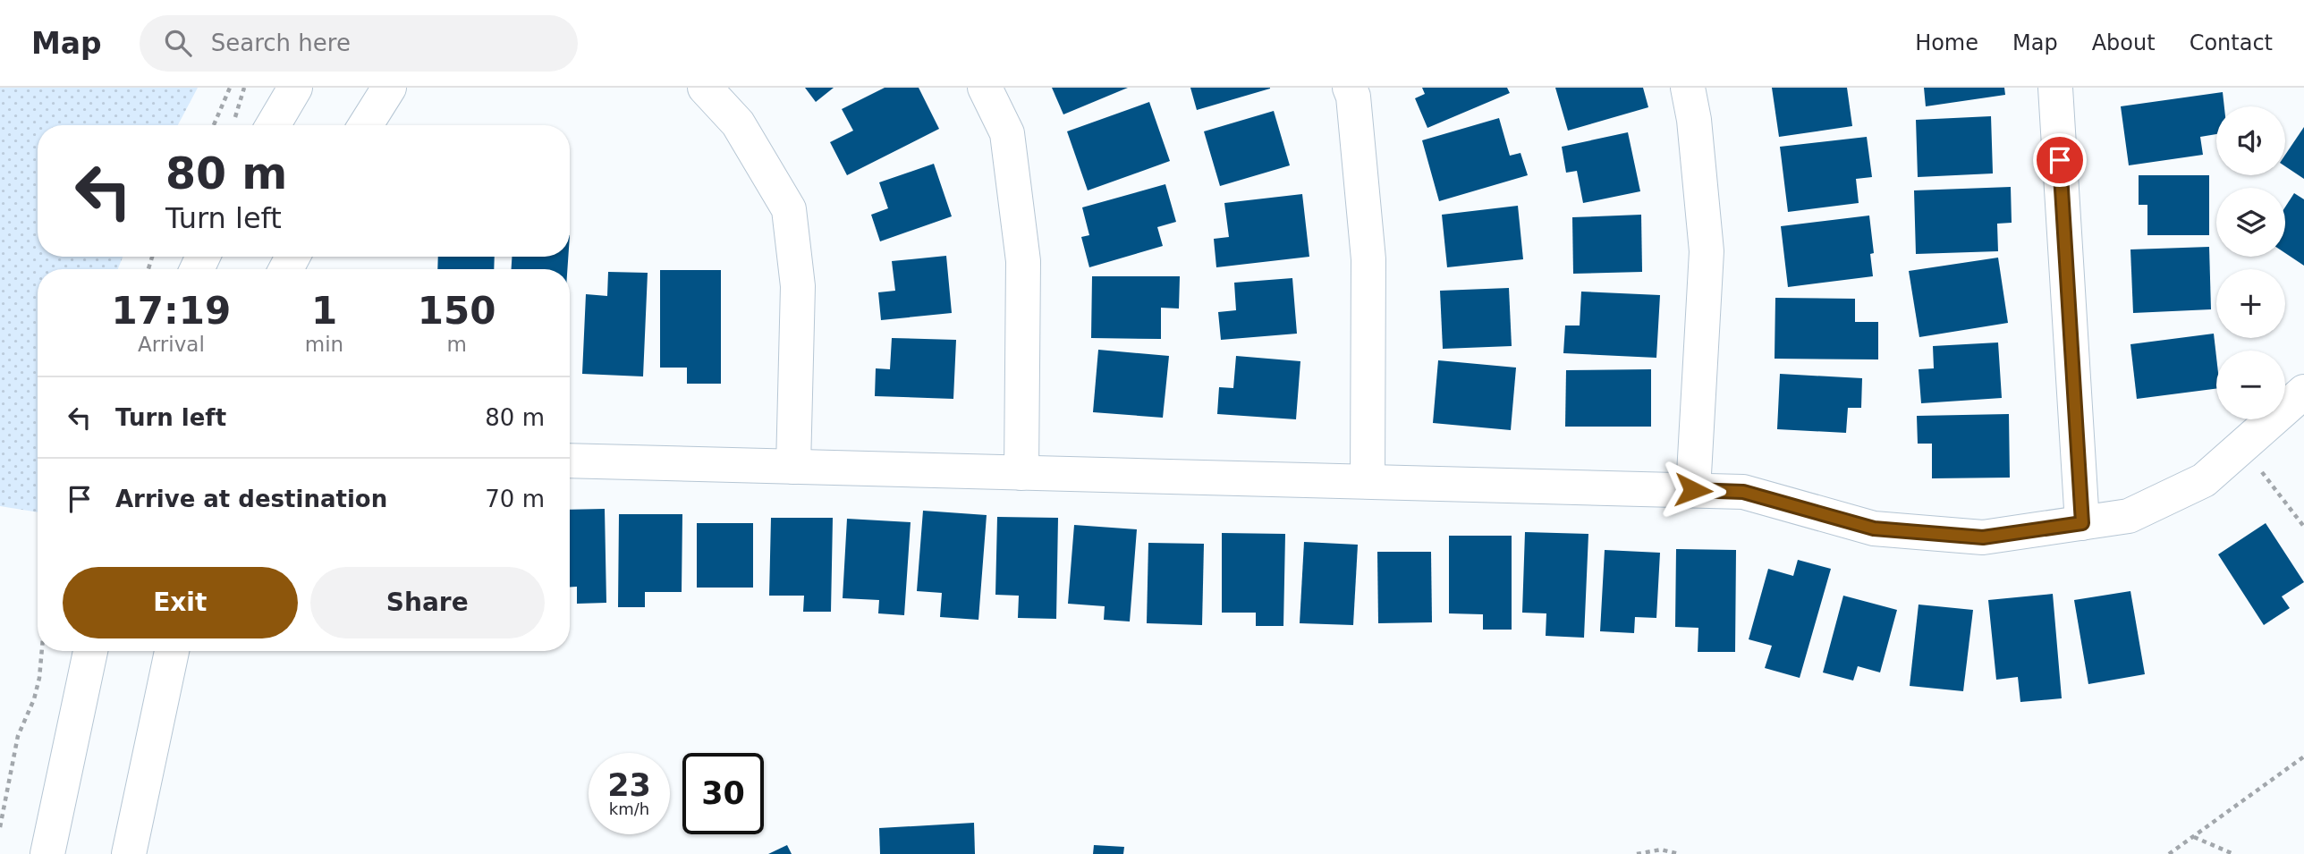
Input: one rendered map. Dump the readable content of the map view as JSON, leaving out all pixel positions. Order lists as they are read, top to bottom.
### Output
{
  "page": {
    "header": "Map",
    "search": "Search here",
    "nav": [
      "Home",
      "Map",
      "About",
      "Contact"
    ],
    "map_buttons": ["+", "−"],
    "turn": ["80 m", "Turn left"],
    "eta": [
      "17:19",
      "Arrival",
      "1",
      "min",
      "150",
      "m"
    ],
    "list": [
      {
        "name": "Turn left",
        "value": "80 m"
      },
      {
        "name": "Arrive at destination",
        "value": "70 m"
      }
    ],
    "buttons": ["Exit", "Share"],
    "speed": "23 km/h",
    "limit": "30"
  }
}
